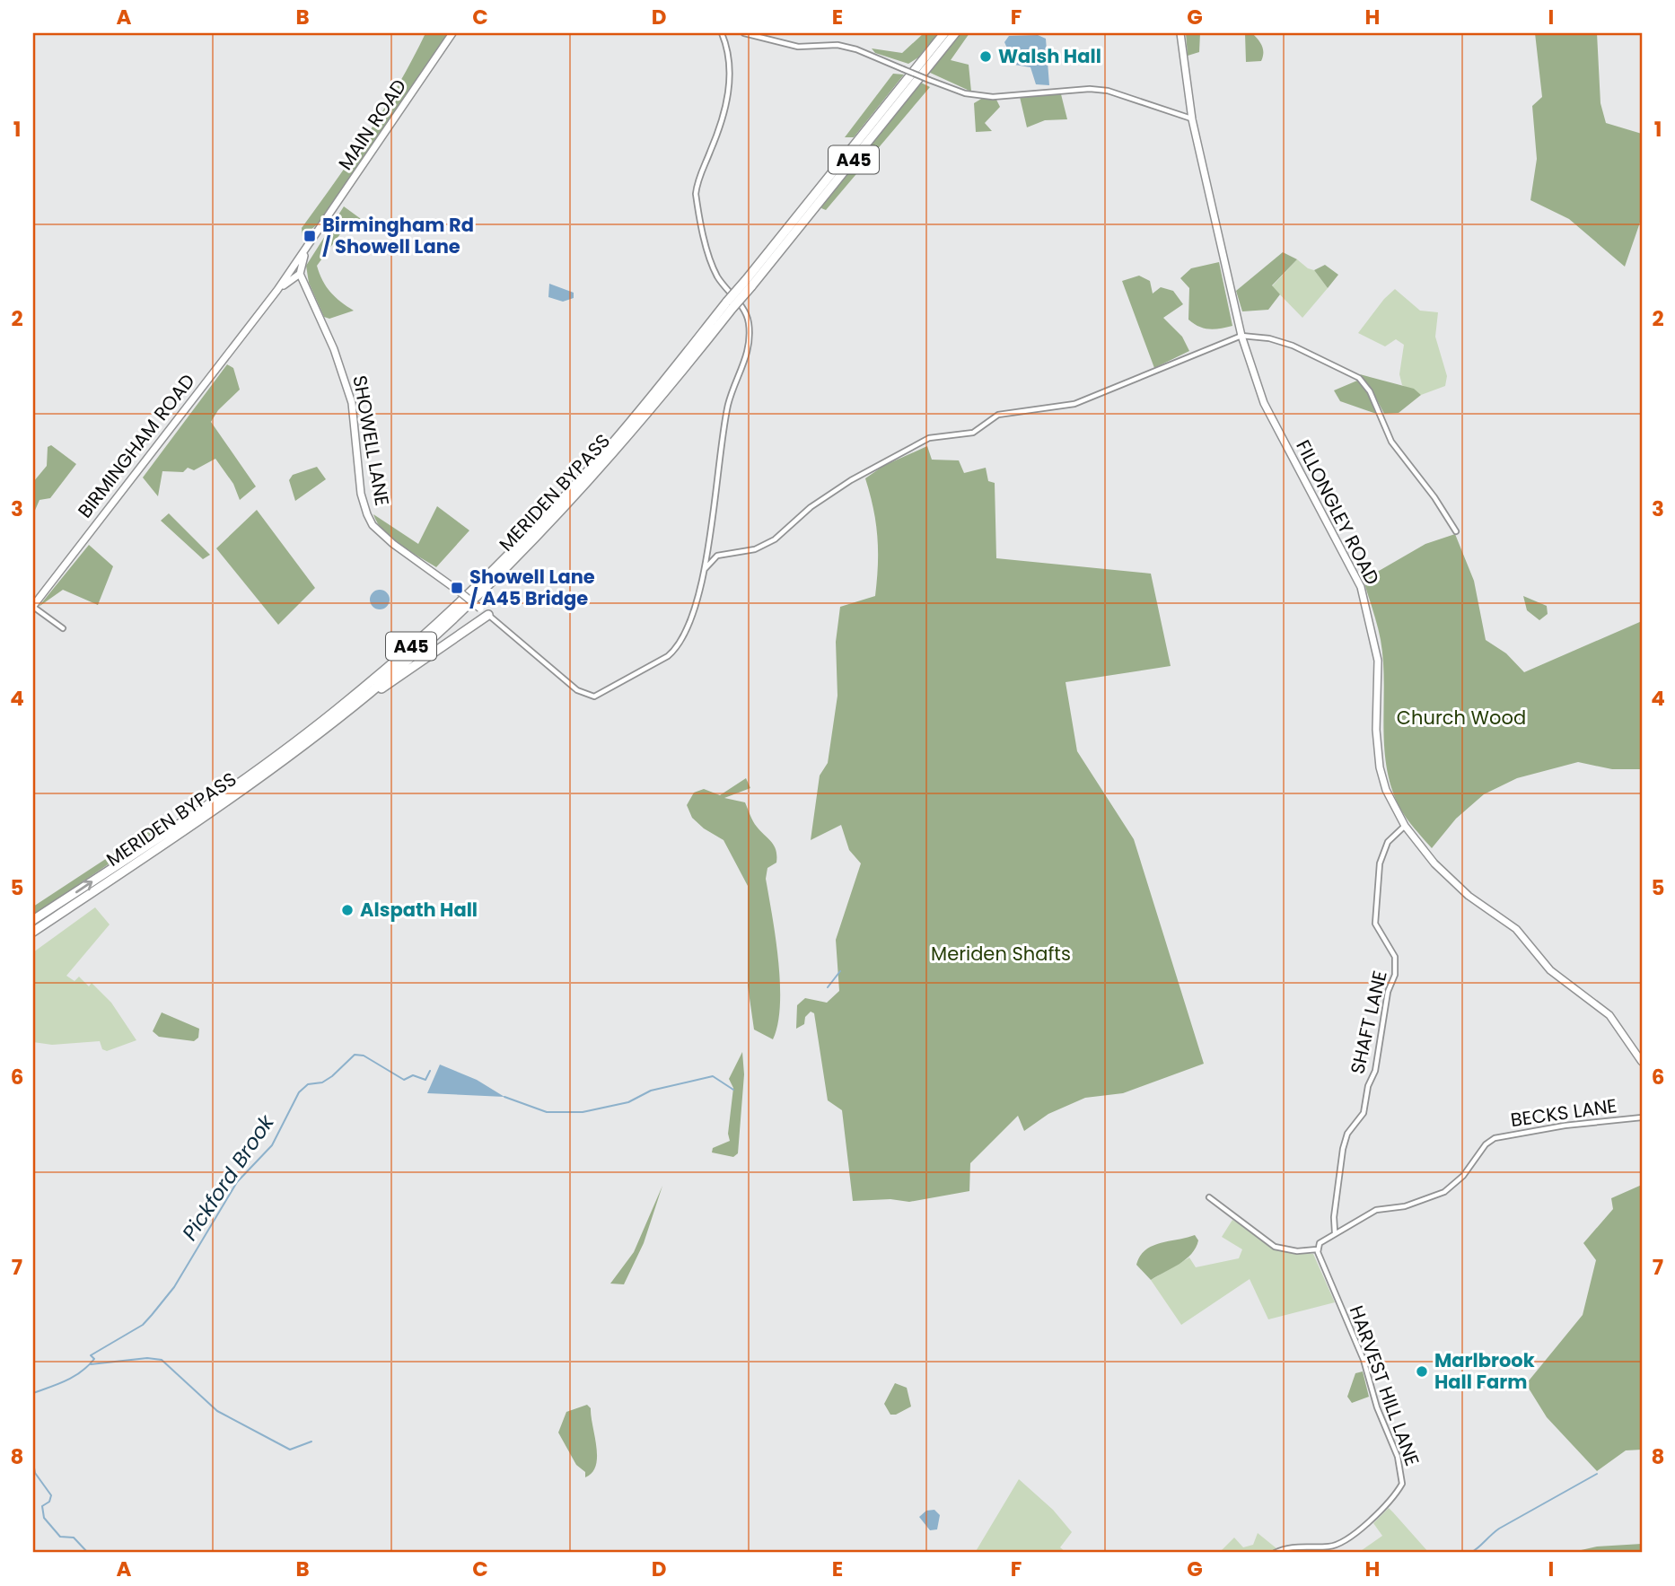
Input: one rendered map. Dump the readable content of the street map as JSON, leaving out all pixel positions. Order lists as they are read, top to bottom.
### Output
{
  "streets": {
    "highway": ["A45", "MERIDEN BYPASS"],
    "main road": [
      "MAIN ROAD",
      "SHOWELL LANE",
      "BIRMINGHAM ROAD",
      "FILLONGLEY ROAD"
    ],
    "street": ["SHAFT LANE", "BECKS LANE", "HARVEST HILL LANE"]
  },
  "crossings": [
    ["MAIN ROAD", "SHOWELL LANE"],
    ["MAIN ROAD", "BIRMINGHAM ROAD"],
    ["SHOWELL LANE", "BIRMINGHAM ROAD"],
    ["FILLONGLEY ROAD", "SHAFT LANE"],
    ["SHAFT LANE", "BECKS LANE"]
  ],
  "water": ["Pickford Brook"],
  "parks": ["Church Wood", "Meriden Shafts"],
  "places": {
    "other": ["Walsh Hall", "Alspath Hall", "Marlbrook Hall Farm"],
    "transit": ["Birmingham Rd / Showell Lane", "Showell Lane / A45 Bridge"]
  },
  "grid": {
    "columns": [
      "A",
      "B",
      "C",
      "D",
      "E",
      "F",
      "G",
      "H",
      "I"
    ],
    "rows": [
      "1",
      "2",
      "3",
      "4",
      "5",
      "6",
      "7",
      "8"
    ]
  }
}
